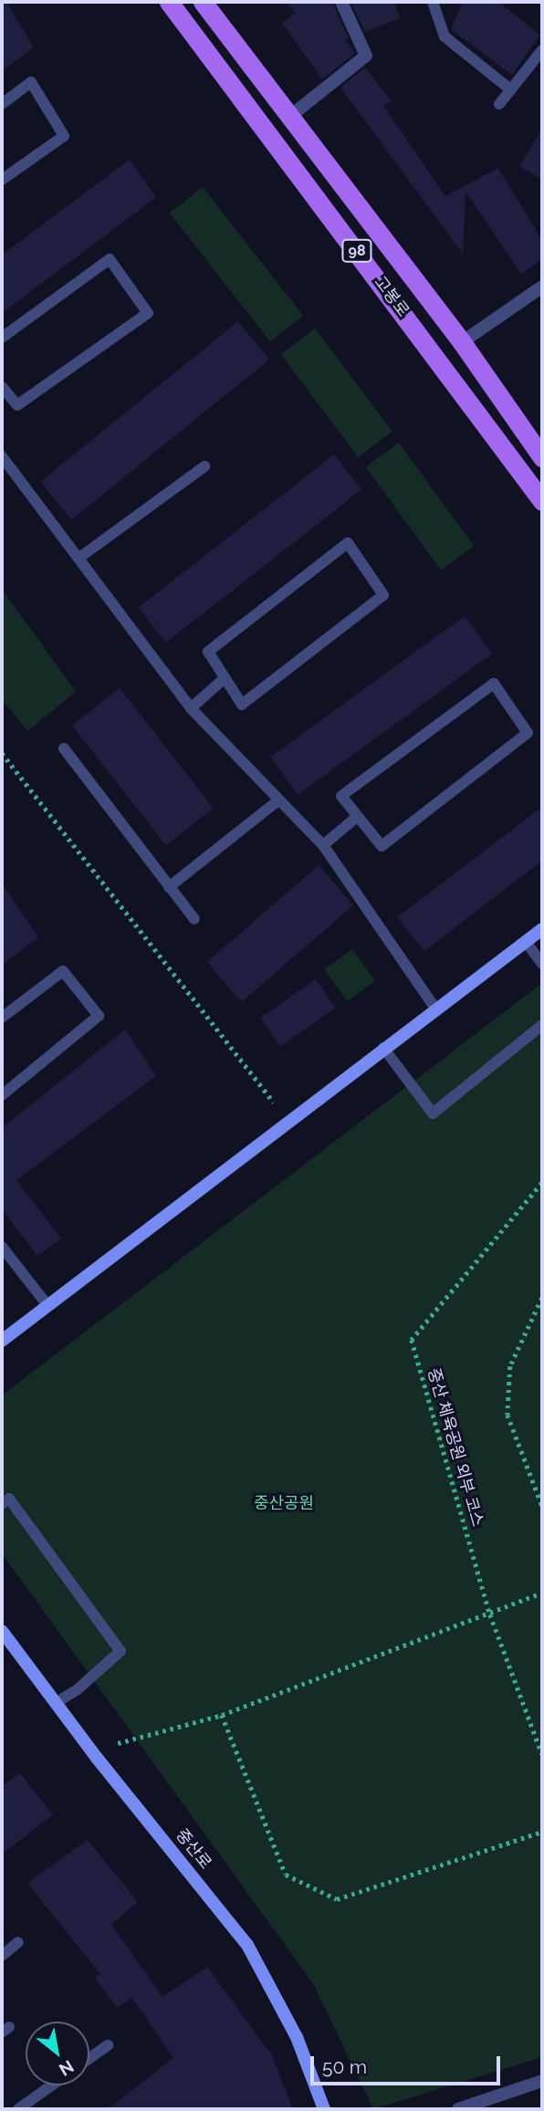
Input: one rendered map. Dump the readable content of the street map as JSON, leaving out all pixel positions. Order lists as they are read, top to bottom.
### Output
{
  "streets": {
    "main road": ["98", "고봉로"],
    "street": ["중산로"],
    "path": ["중산 체육공원 외부 코스"]
  },
  "parks": ["중산공원"],
  "scale_bar": "50 m",
  "north": "bottom right"
}
